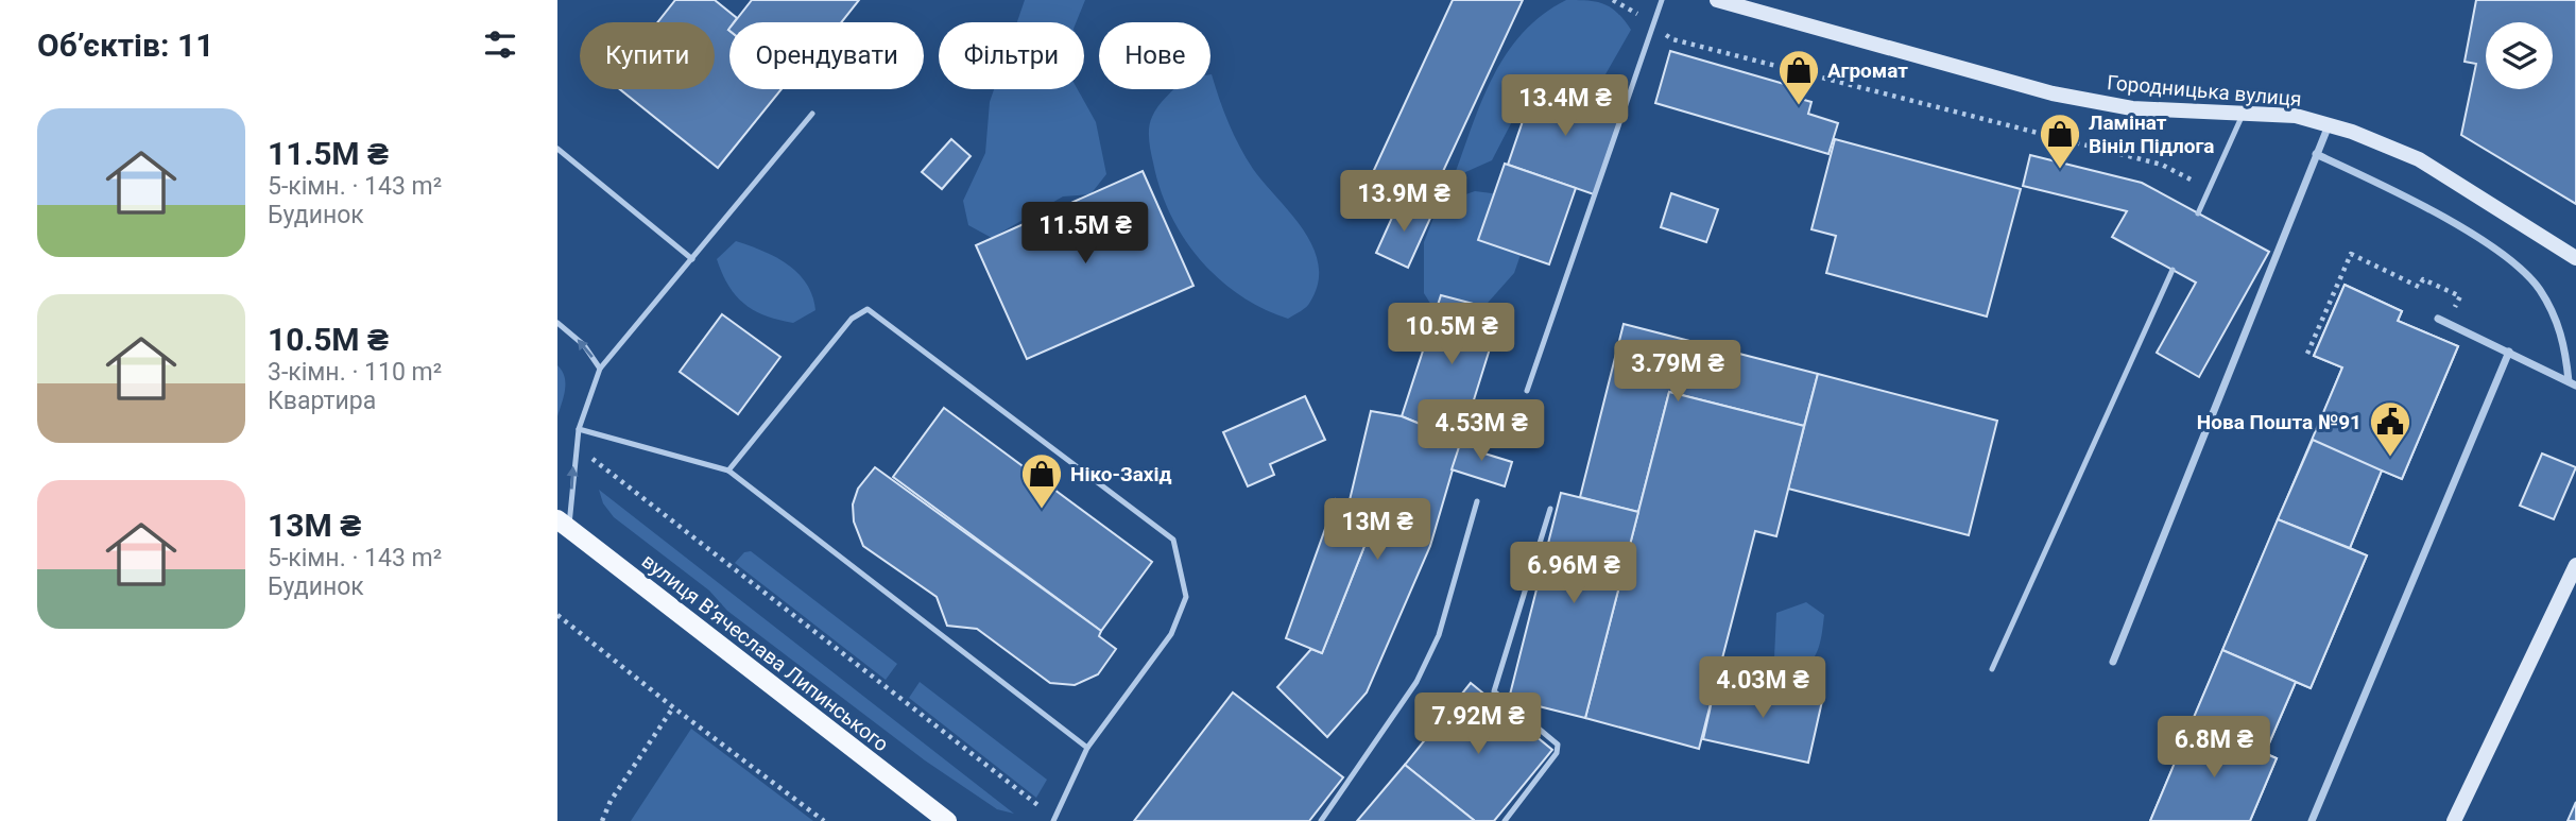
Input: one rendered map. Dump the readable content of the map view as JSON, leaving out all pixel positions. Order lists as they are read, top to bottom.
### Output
{
  "streets": {
    "main road": ["вулиця Вʼячеслава Липинського"],
    "street": ["Городницька вулиця"]
  },
  "places": {
    "shop": ["Агромат", "Ламінат Вініл Підлога", "Ніко-Захід"],
    "public building": ["Нова Пошта №91"]
  },
  "page": {
    "heading": "Об’єктів: 11",
    "chip": [
      "Купити",
      "Орендувати",
      "Фільтри",
      "Нове"
    ],
    "price": [
      "13.4M ₴",
      "13.9M ₴",
      "11.5M ₴",
      "10.5M ₴",
      "3.79M ₴",
      "4.53M ₴",
      "13M ₴",
      "6.96M ₴",
      "4.03M ₴",
      "7.92M ₴",
      "6.8M ₴"
    ],
    "list": [
      {
        "name": "11.5M ₴",
        "note": "5-кімн. · 143 m² · Будинок"
      },
      {
        "name": "10.5M ₴",
        "note": "3-кімн. · 110 m² · Квартира"
      },
      {
        "name": "13M ₴",
        "note": "5-кімн. · 143 m² · Будинок"
      }
    ]
  }
}
